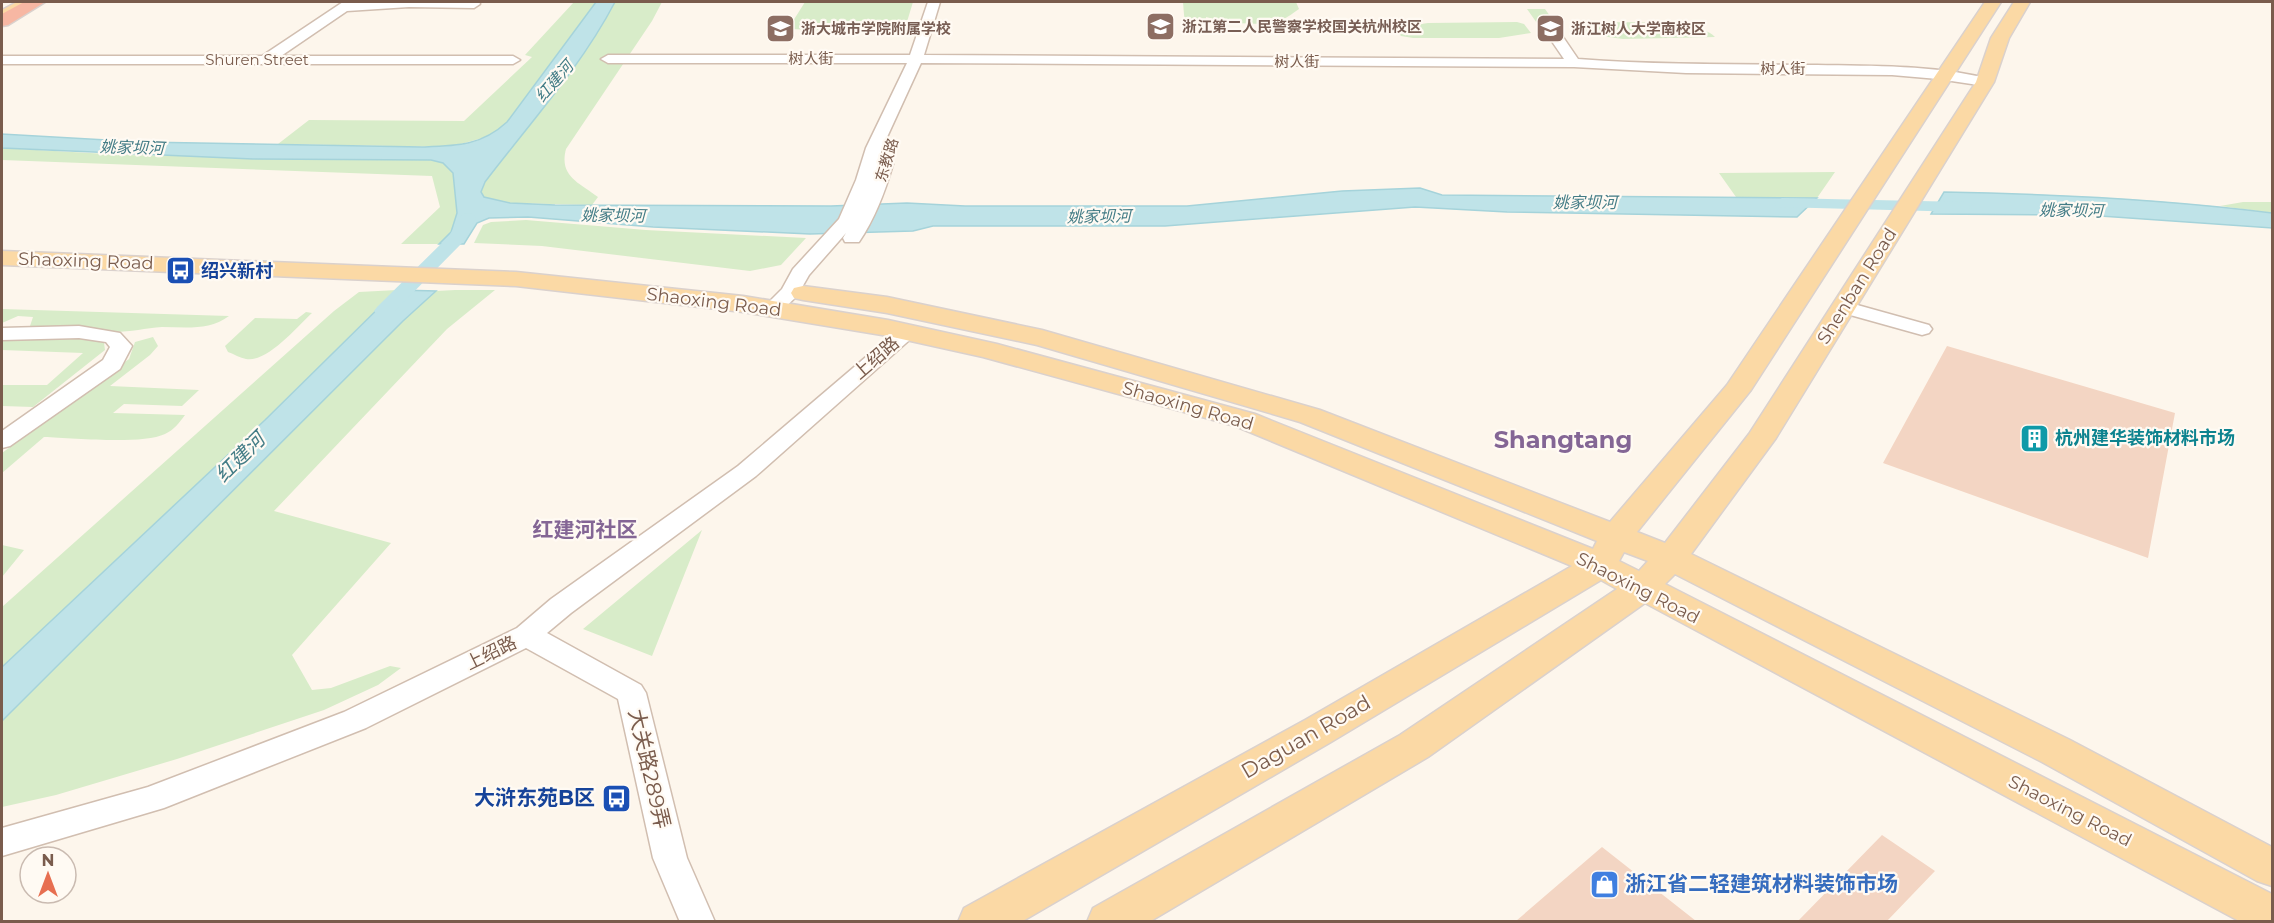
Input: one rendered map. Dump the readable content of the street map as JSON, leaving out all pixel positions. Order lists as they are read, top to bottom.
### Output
{
  "streets": {
    "main road": ["Shaoxing Road", "Shenban Road", "Daguan Road"],
    "street": [
      "树人街",
      "Shuren Street",
      "东教路",
      "上绍路",
      "大关路289弄"
    ]
  },
  "crossings": [
    ["树人街", "东教路"],
    ["树人街", "Shenban Road"],
    ["东教路", "Shaoxing Road"],
    ["Shaoxing Road", "Shenban Road"],
    ["Shaoxing Road", "上绍路"],
    ["Shaoxing Road", "Daguan Road"],
    ["上绍路", "大关路289弄"]
  ],
  "districts": ["Shangtang", "红建河社区"],
  "water": ["红建河", "姚家坝河"],
  "places": {
    "school or university": ["浙江第二人民警察学校国关杭州校区", "浙大城市学院附属学校", "浙江树人大学南校区"],
    "bus stop": ["绍兴新村", "大浒东苑B区"],
    "building": ["杭州建华装饰材料市场"],
    "shop": ["浙江省二轻建筑材料装饰市场"]
  },
  "north": "top"
}
